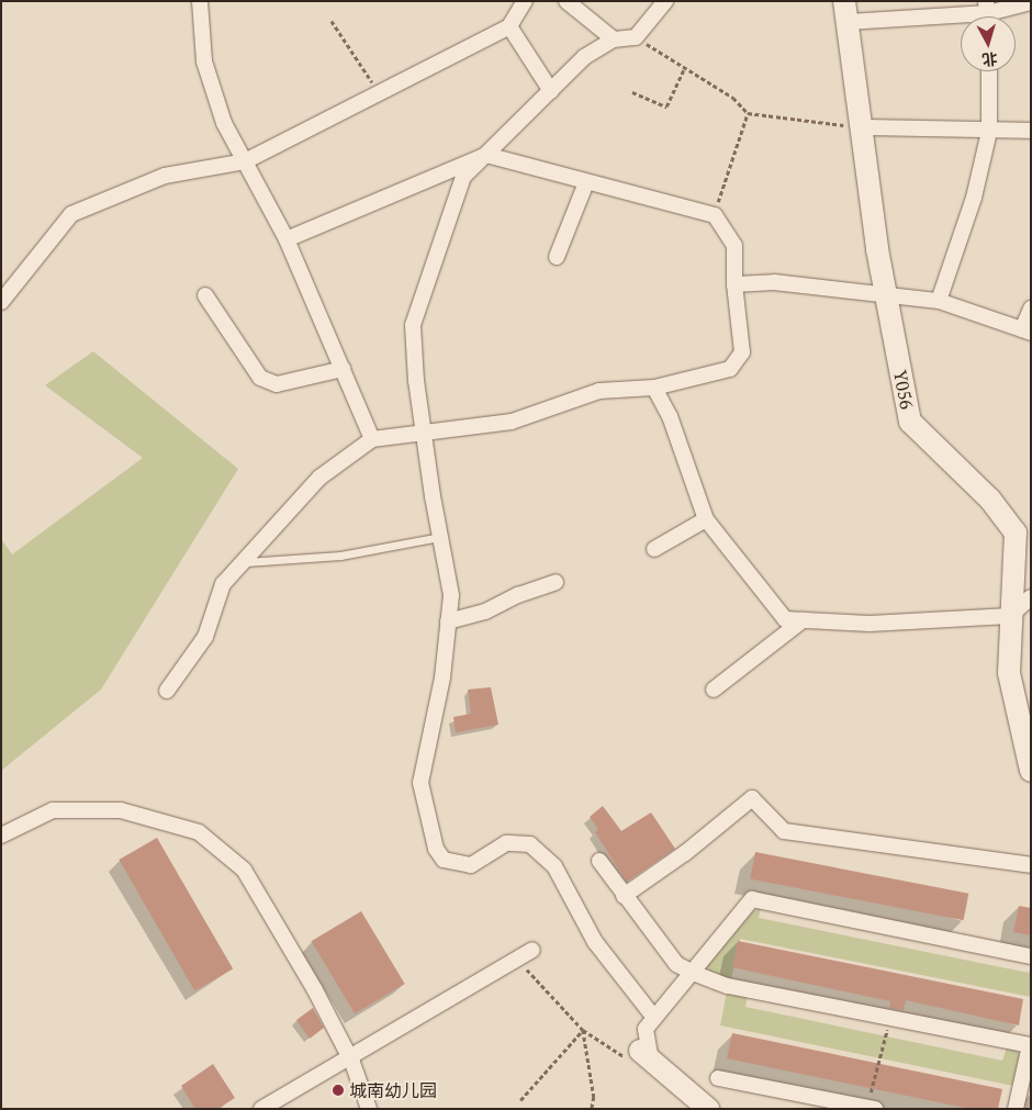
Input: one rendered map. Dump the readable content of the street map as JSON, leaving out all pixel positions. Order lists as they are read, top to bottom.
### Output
{
  "streets": {
    "street": ["Y056"]
  },
  "places": ["城南幼儿园"],
  "north": "bottom"
}
